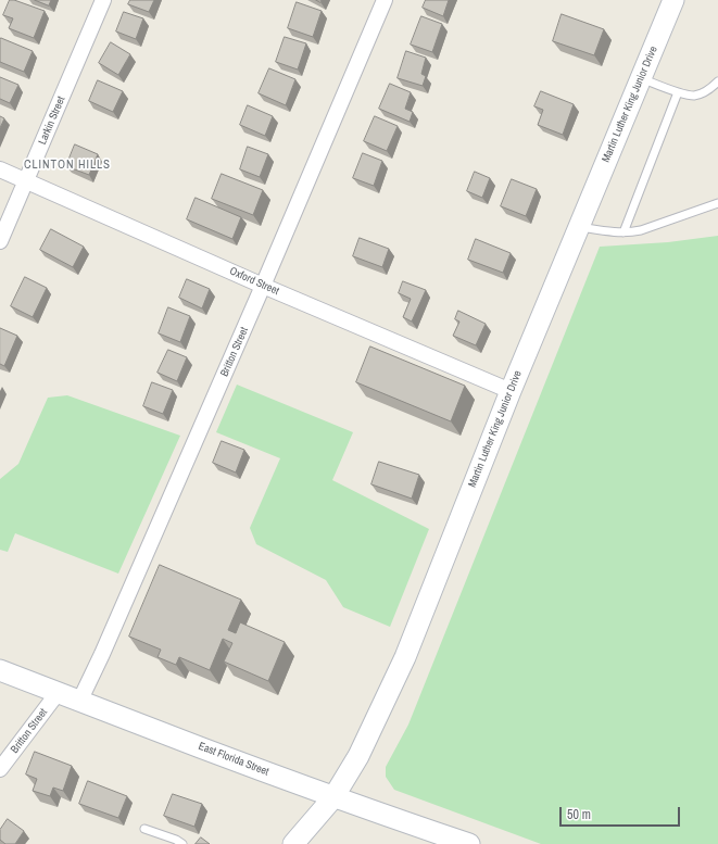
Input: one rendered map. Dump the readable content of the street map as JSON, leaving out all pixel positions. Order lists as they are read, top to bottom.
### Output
{
  "streets": {
    "main road": ["Martin Luther King Junior Drive", "East Florida Street"],
    "street": ["Larkin Street", "Oxford Street", "Britton Street"]
  },
  "crossings": [
    ["Martin Luther King Junior Drive", "Oxford Street"],
    ["Martin Luther King Junior Drive", "East Florida Street"],
    ["Larkin Street", "Oxford Street"],
    ["Oxford Street", "Britton Street"],
    ["Britton Street", "East Florida Street"]
  ],
  "districts": ["CLINTON HILLS"],
  "scale_bar": "50 m"
}
